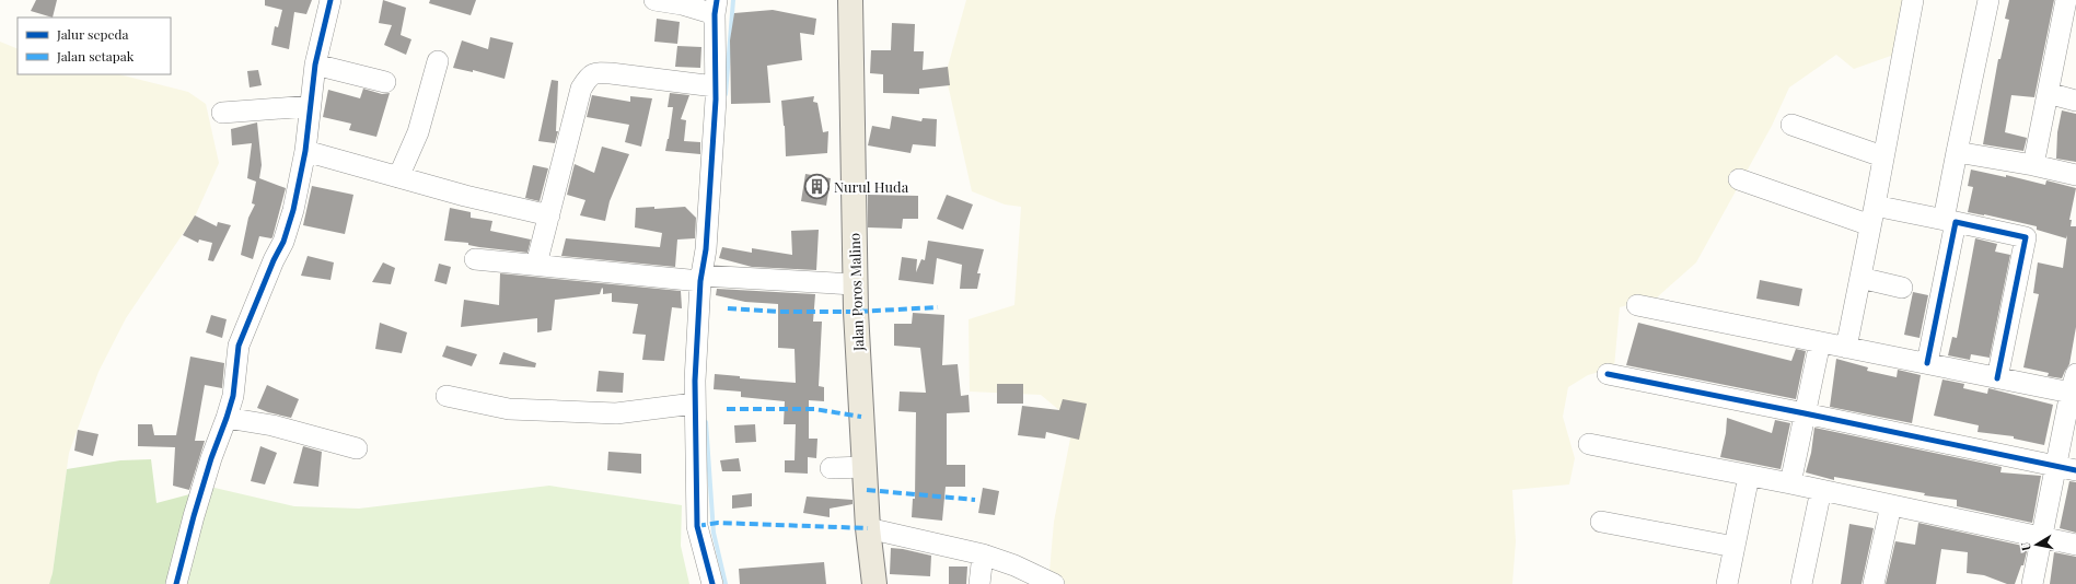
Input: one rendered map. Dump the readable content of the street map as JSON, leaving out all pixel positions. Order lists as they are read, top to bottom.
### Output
{
  "streets": {
    "main road": ["Jalan Poros Malino"]
  },
  "places": {
    "building": ["Nurul Huda"]
  },
  "legend": ["Jalur sepeda", "Jalan setapak"],
  "north": "left"
}
